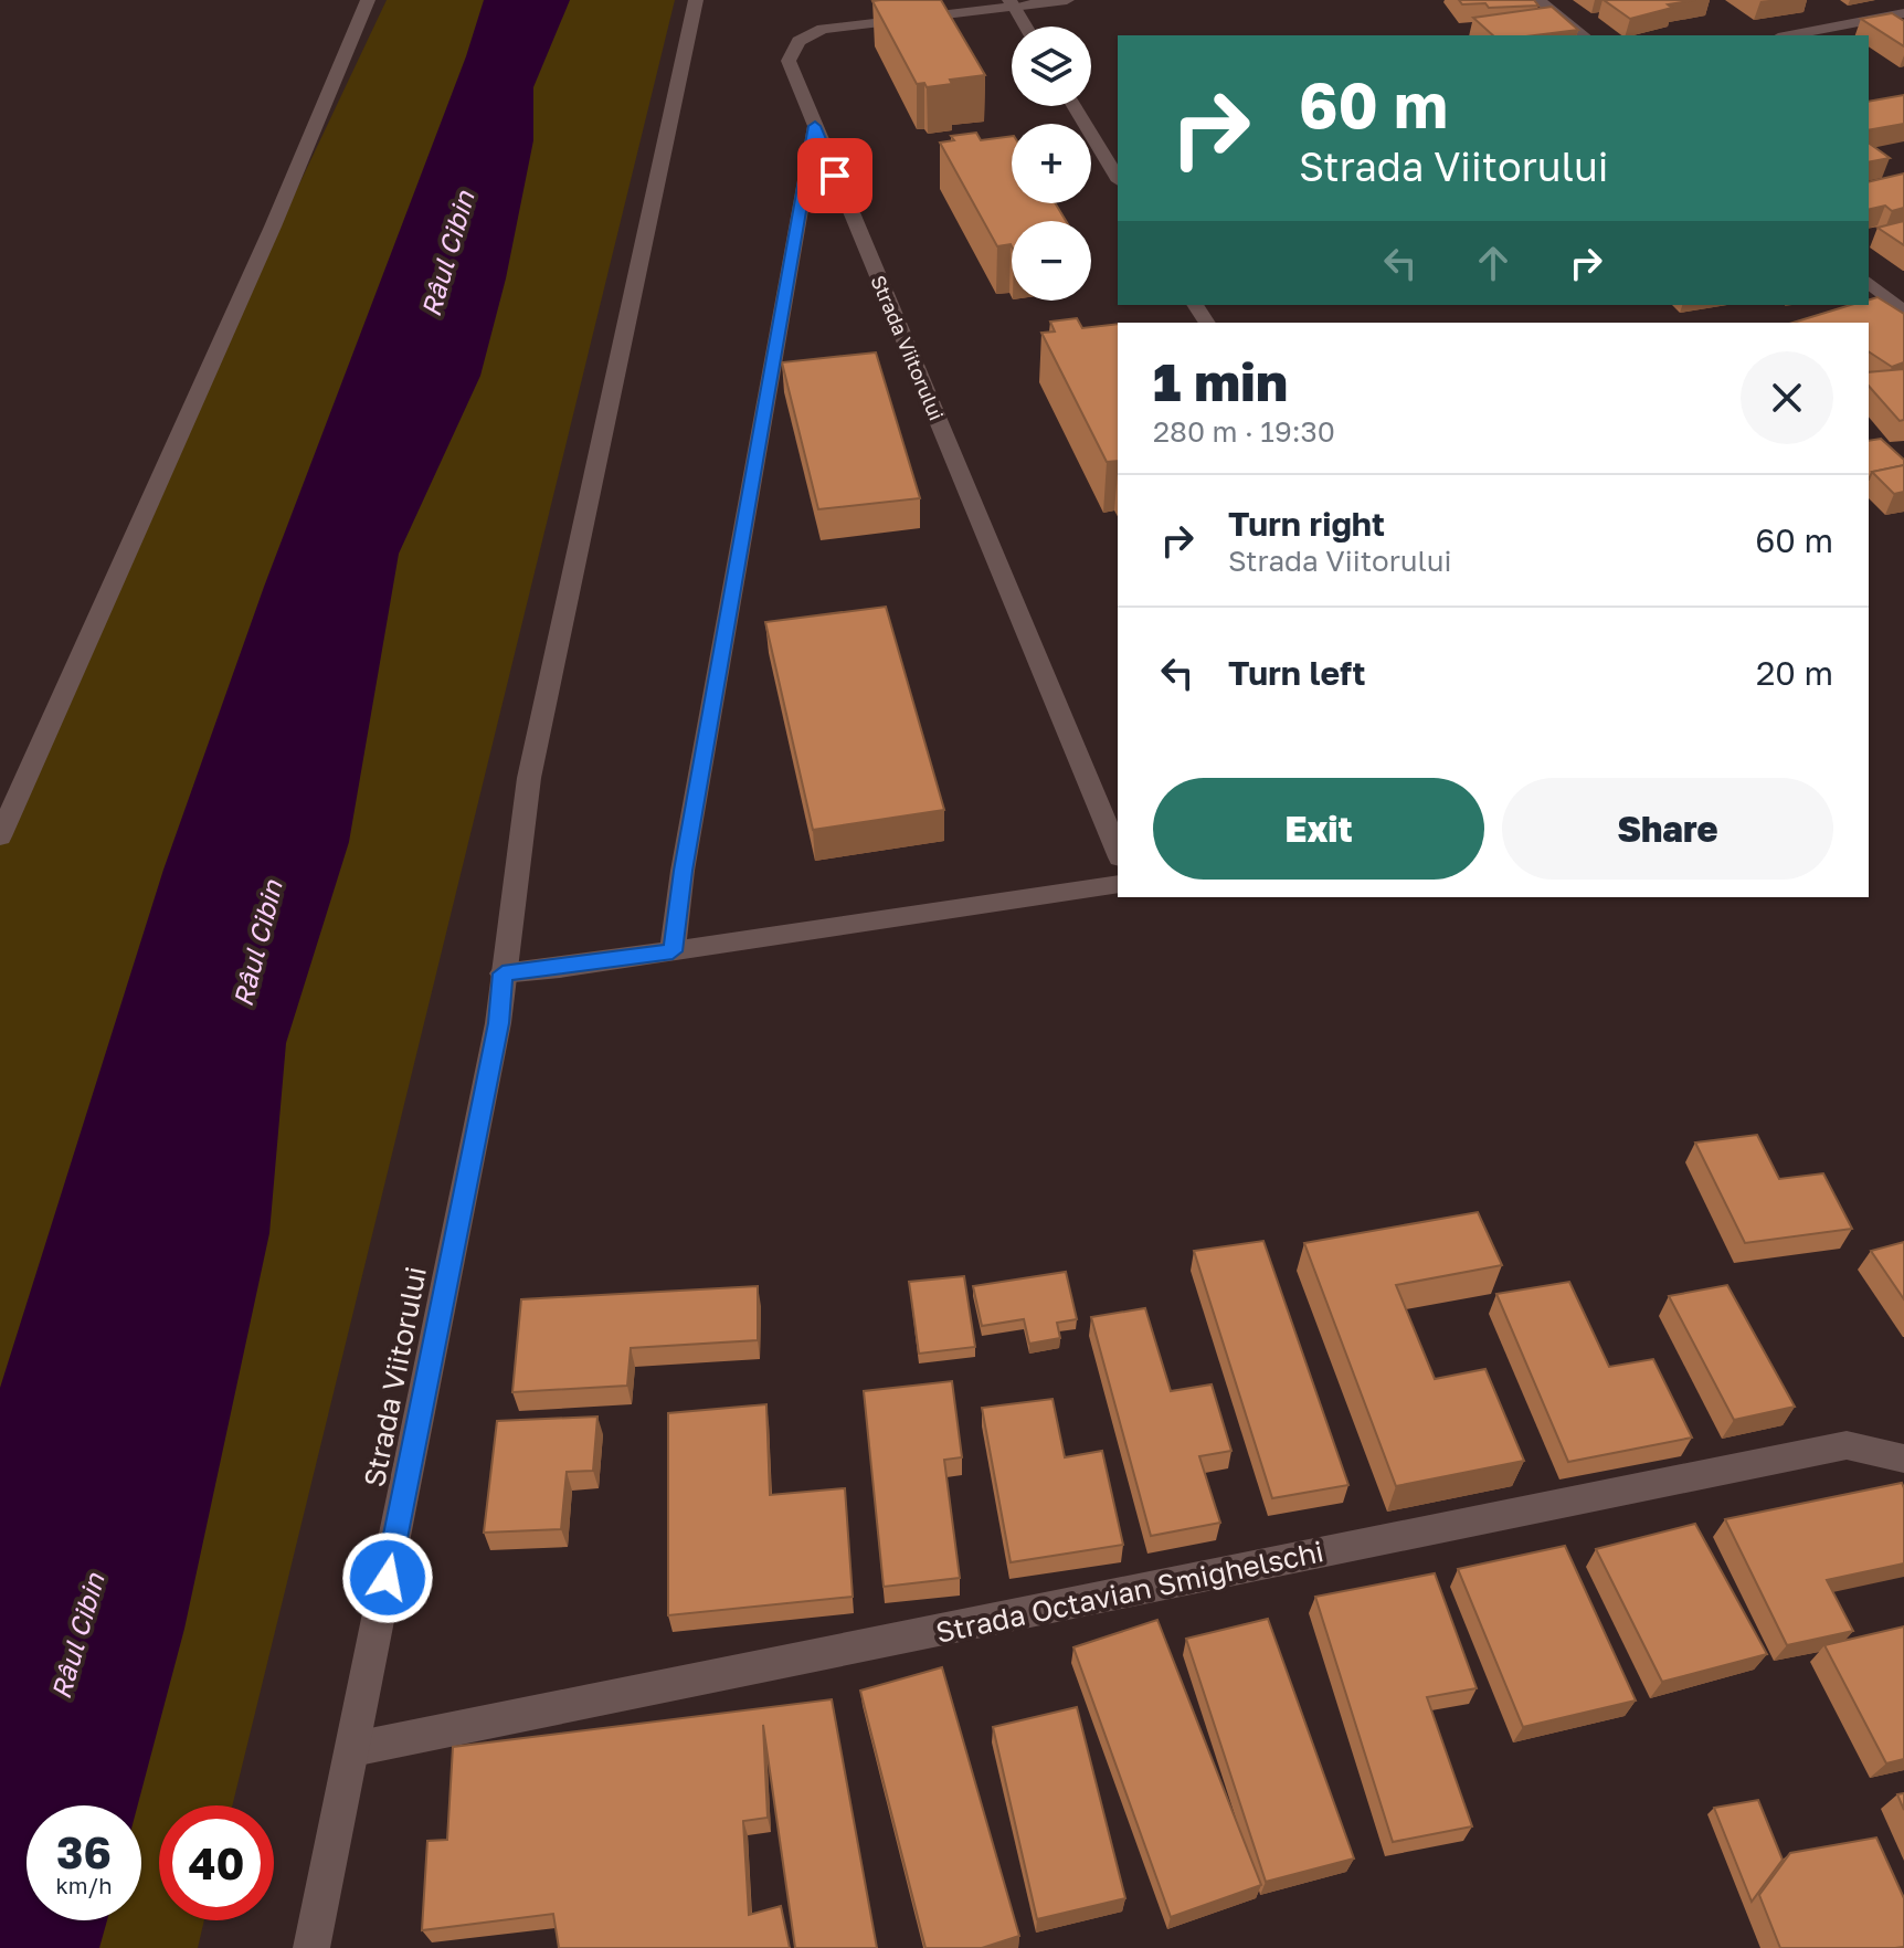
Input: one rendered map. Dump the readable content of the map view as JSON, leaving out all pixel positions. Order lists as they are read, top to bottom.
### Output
{
  "streets": {
    "street": ["Strada Viitorului", "Strada Octavian Smighelschi"]
  },
  "crossings": [
    ["Strada Viitorului", "Strada Octavian Smighelschi"]
  ],
  "water": ["Râul Cibin"],
  "page": {
    "map_buttons": ["+", "−"],
    "turn": ["60 m", "Strada Viitorului"],
    "heading": ["1 min", "280 m · 19:30"],
    "list": [
      {
        "name": "Turn right",
        "note": "Strada Viitorului",
        "value": "60 m"
      },
      {
        "name": "Turn left",
        "value": "20 m"
      }
    ],
    "buttons": ["Exit", "Share"],
    "speed": "36 km/h",
    "limit": "40"
  }
}
